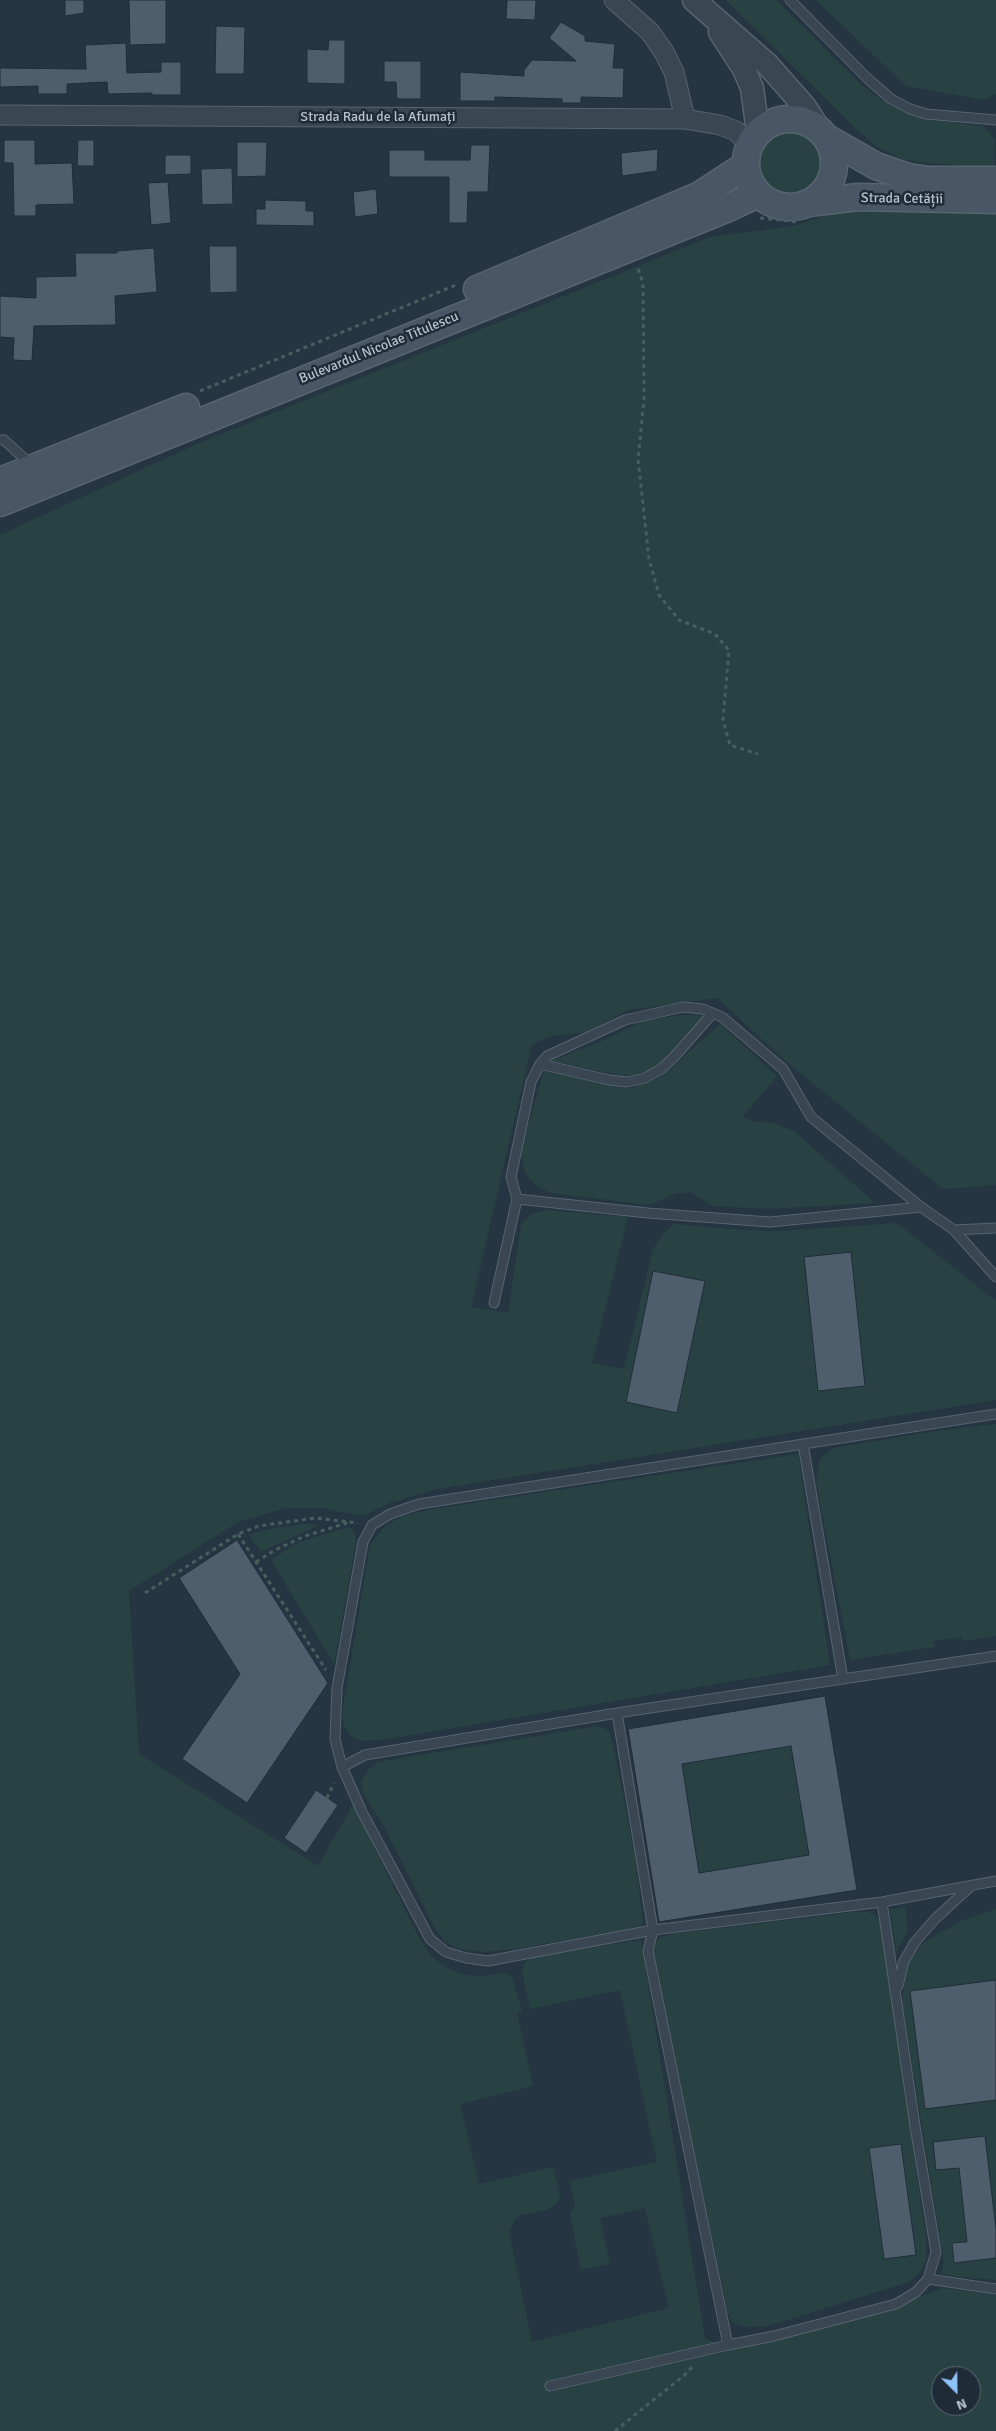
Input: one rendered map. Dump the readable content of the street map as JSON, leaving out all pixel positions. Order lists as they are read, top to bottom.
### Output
{
  "streets": {
    "main road": ["Strada Cetății", "Bulevardul Nicolae Titulescu"],
    "street": ["Strada Radu de la Afumați"]
  },
  "crossings": [
    ["Strada Radu de la Afumați", "Strada Cetății"],
    ["Strada Radu de la Afumați", "Bulevardul Nicolae Titulescu"],
    ["Strada Cetății", "Bulevardul Nicolae Titulescu"]
  ],
  "north": "bottom right"
}
